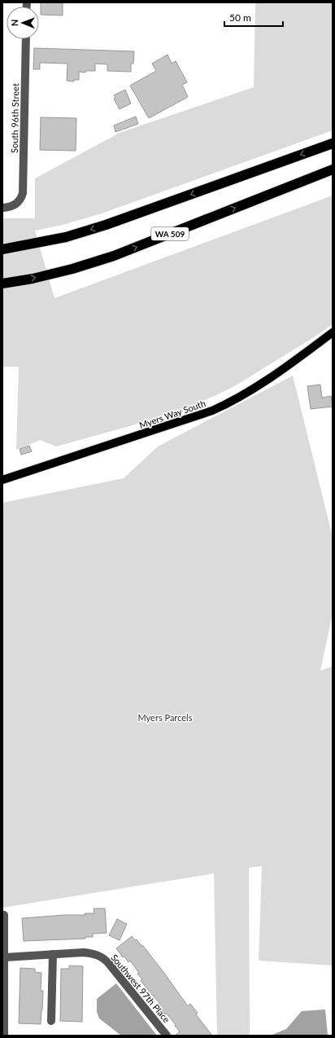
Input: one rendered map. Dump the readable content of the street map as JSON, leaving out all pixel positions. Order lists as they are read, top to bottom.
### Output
{
  "streets": {
    "highway": ["WA 509"],
    "main road": ["Myers Way South"],
    "street": ["South 96th Street", "Southwest 97th Place"]
  },
  "parks": ["Myers Parcels"],
  "scale_bar": "50 m",
  "north": "left"
}
